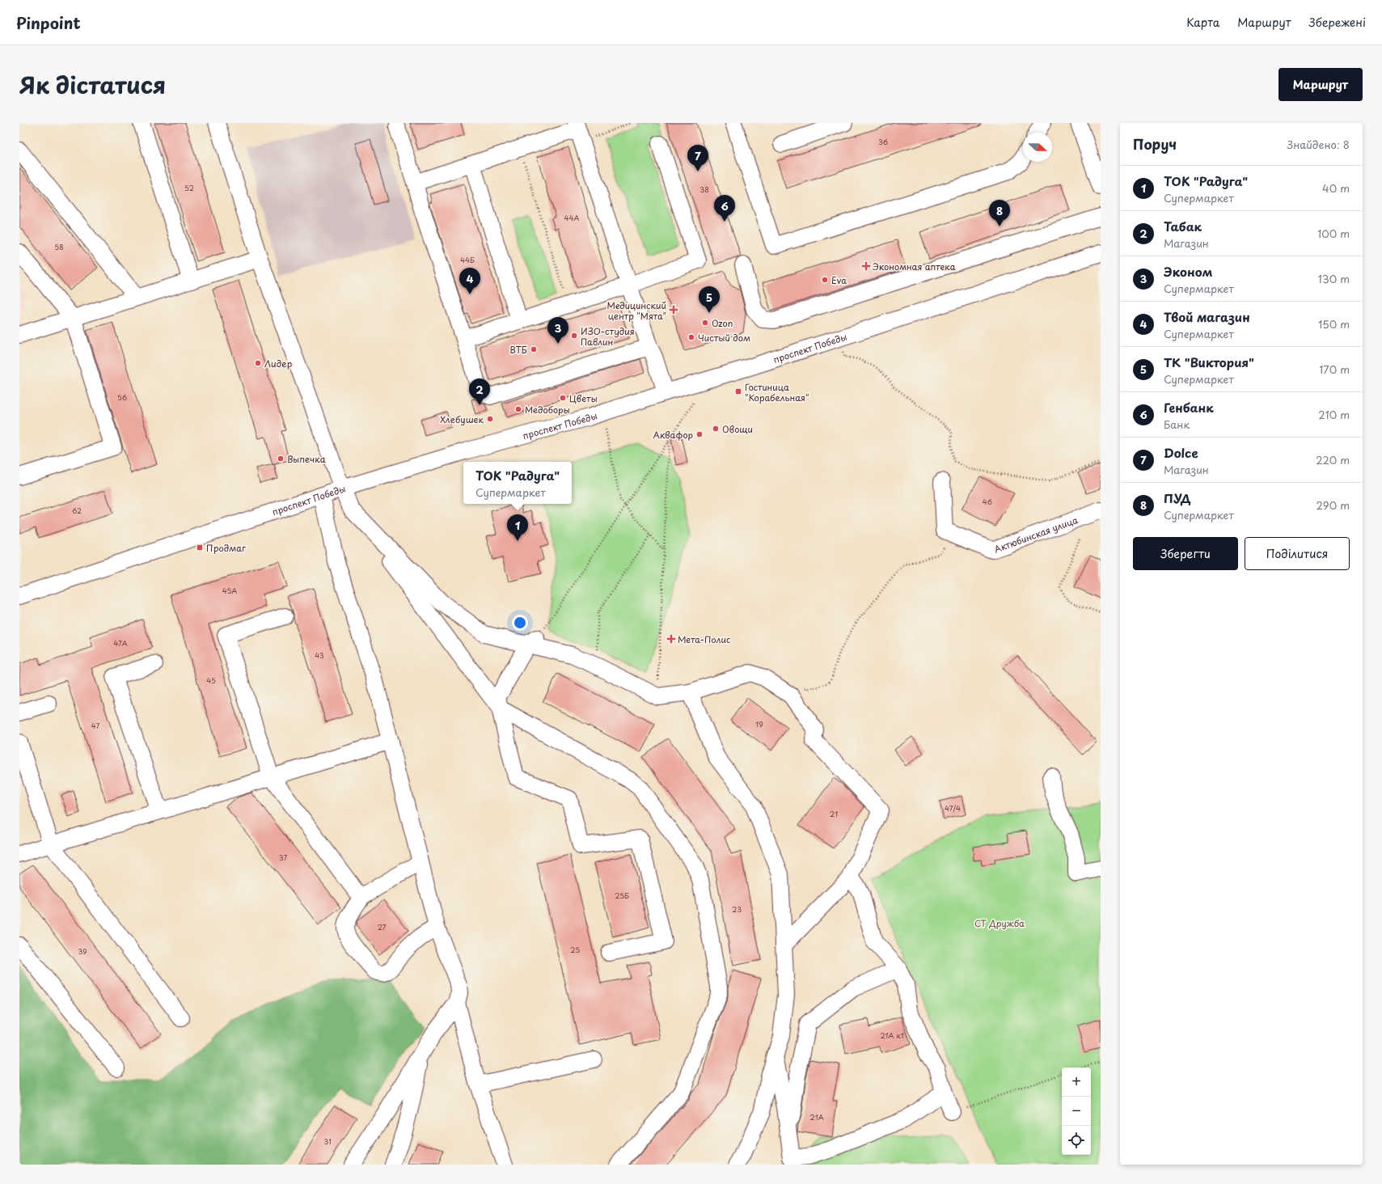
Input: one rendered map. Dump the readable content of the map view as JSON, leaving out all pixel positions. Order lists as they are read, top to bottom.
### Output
{
  "streets": {
    "street": ["проспект Победы", "Актюбинская улица"]
  },
  "parks": ["СТ Дружба"],
  "places": {
    "health": ["Экономная аптека", "Медицинский центр \"Мята\"", "Мета-Полис"],
    "other": [
      "Eva",
      "Ozon",
      "ИЗО-студия Павлин",
      "Чистый дом",
      "ВТБ",
      "Лидер",
      "Цветы",
      "Медоборы",
      "Хлебушек",
      "Овощи",
      "Аквафор",
      "Выпечка"
    ],
    "transit": ["Гостиница \"Корабельная\"", "Продмаг"]
  },
  "house_numbers": [
    "36",
    "52",
    "38",
    "44А",
    "58",
    "44Б",
    "56",
    "46",
    "62",
    "45А",
    "47А",
    "43",
    "45",
    "19",
    "47",
    "47/4",
    "21",
    "37",
    "25Б",
    "23",
    "27",
    "25",
    "39",
    "21А к1",
    "21А",
    "31"
  ],
  "north": "right",
  "page": {
    "header": "Pinpoint",
    "nav": ["Карта", "Маршрут", "Збережені"],
    "title": "Як дістатися",
    "buttons": [
      "Маршрут",
      ["Зберегти", "Поділитися"]
    ],
    "heading": ["Поруч", "Знайдено: 8"],
    "pins": [
      "7",
      "6",
      "8",
      "4",
      "5",
      "3",
      "2",
      "1"
    ],
    "list": [
      {
        "mark": "1",
        "name": "ТОК \"Радуга\"",
        "note": "Супермаркет",
        "value": "40 m"
      },
      {
        "mark": "2",
        "name": "Табак",
        "note": "Магазин",
        "value": "100 m"
      },
      {
        "mark": "3",
        "name": "Эконом",
        "note": "Супермаркет",
        "value": "130 m"
      },
      {
        "mark": "4",
        "name": "Твой магазин",
        "note": "Супермаркет",
        "value": "150 m"
      },
      {
        "mark": "5",
        "name": "ТК \"Виктория\"",
        "note": "Супермаркет",
        "value": "170 m"
      },
      {
        "mark": "6",
        "name": "Генбанк",
        "note": "Банк",
        "value": "210 m"
      },
      {
        "mark": "7",
        "name": "Dolce",
        "note": "Магазин",
        "value": "220 m"
      },
      {
        "mark": "8",
        "name": "ПУД",
        "note": "Супермаркет",
        "value": "290 m"
      }
    ],
    "popup": ["ТОК \"Радуга\"", "Супермаркет"],
    "map_buttons": ["+", "−"]
  }
}
